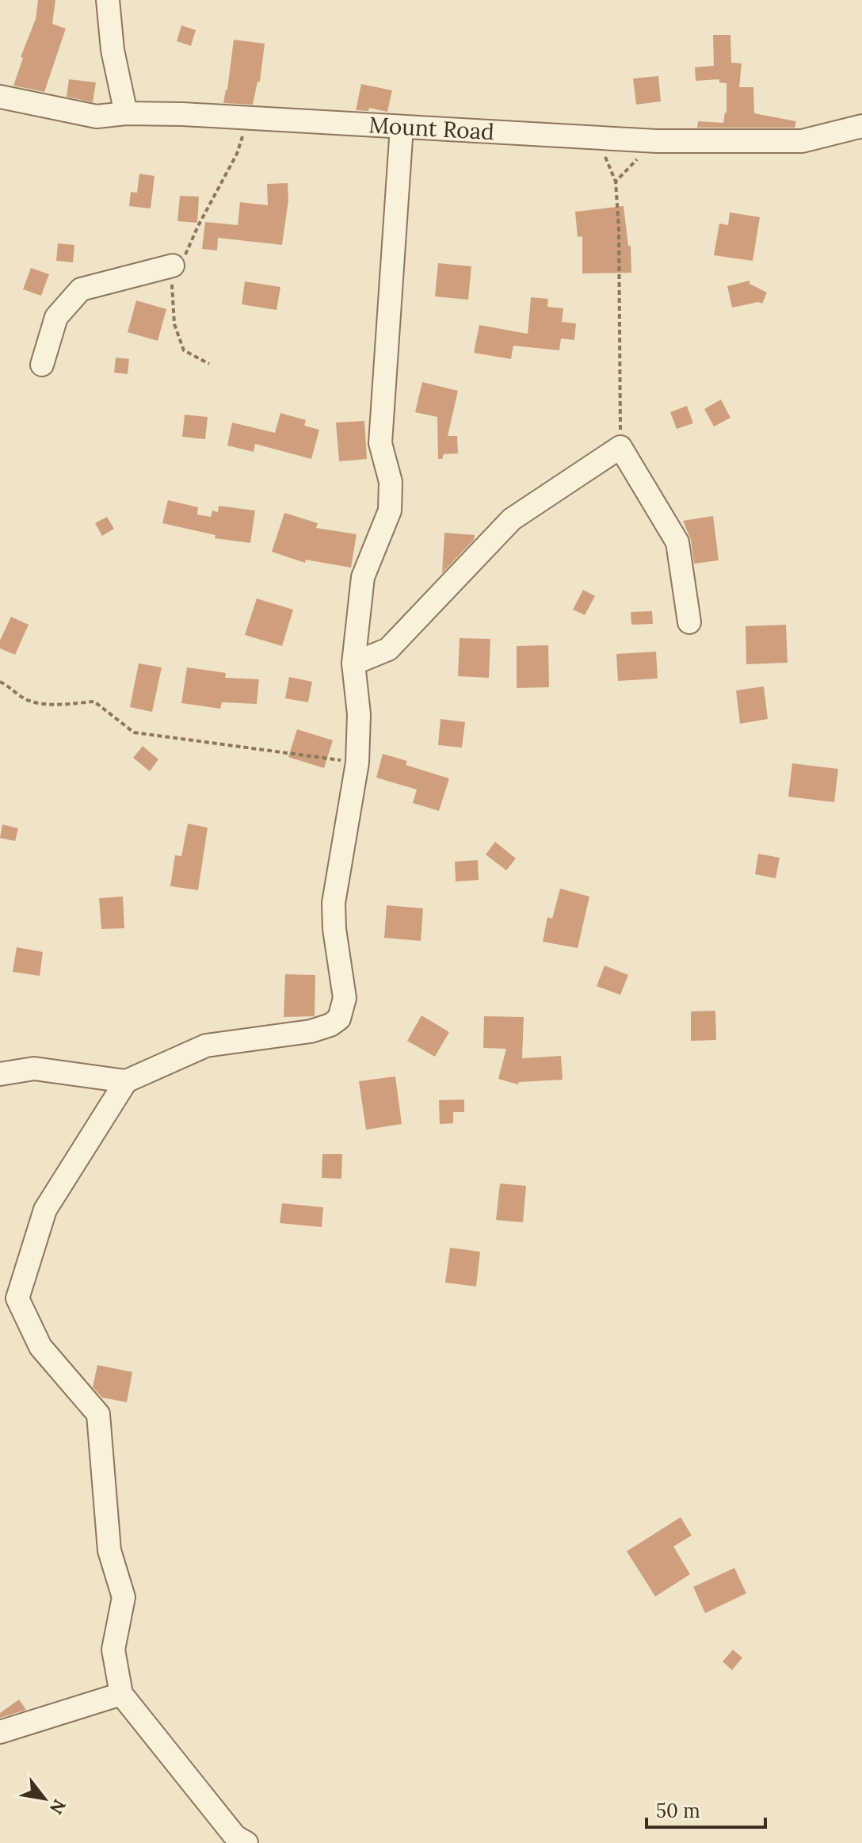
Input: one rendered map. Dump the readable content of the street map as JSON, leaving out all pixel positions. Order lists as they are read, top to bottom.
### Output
{
  "streets": {
    "street": ["Mount Road"]
  },
  "scale_bar": "50 m",
  "north": "bottom right"
}
